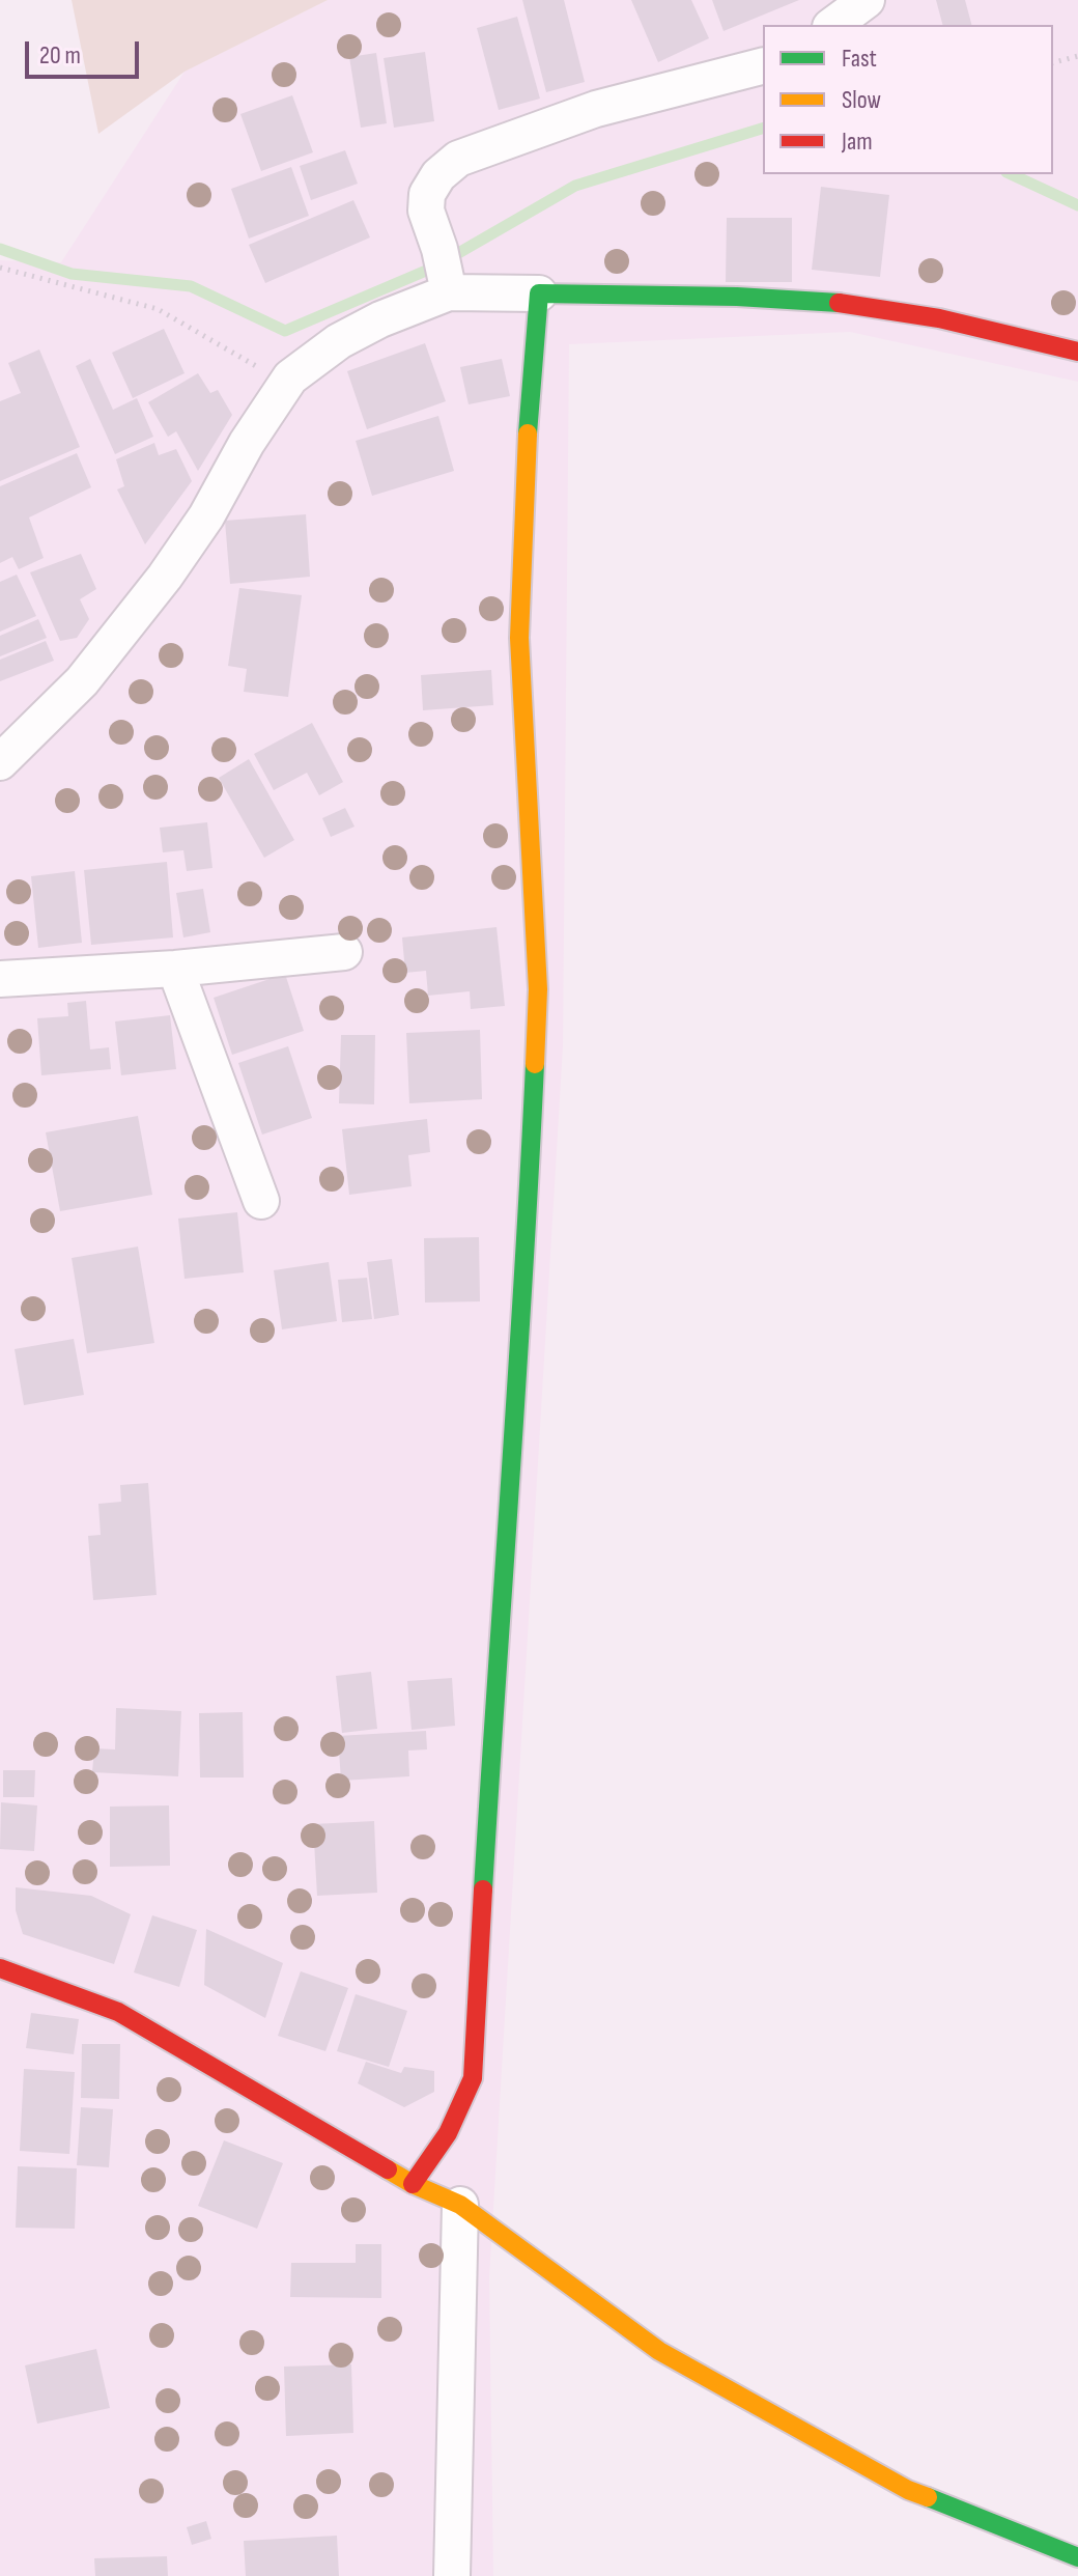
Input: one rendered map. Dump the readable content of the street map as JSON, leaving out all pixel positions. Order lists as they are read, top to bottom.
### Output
{
  "legend": ["Fast", "Slow", "Jam"],
  "scale_bar": "20 m"
}
